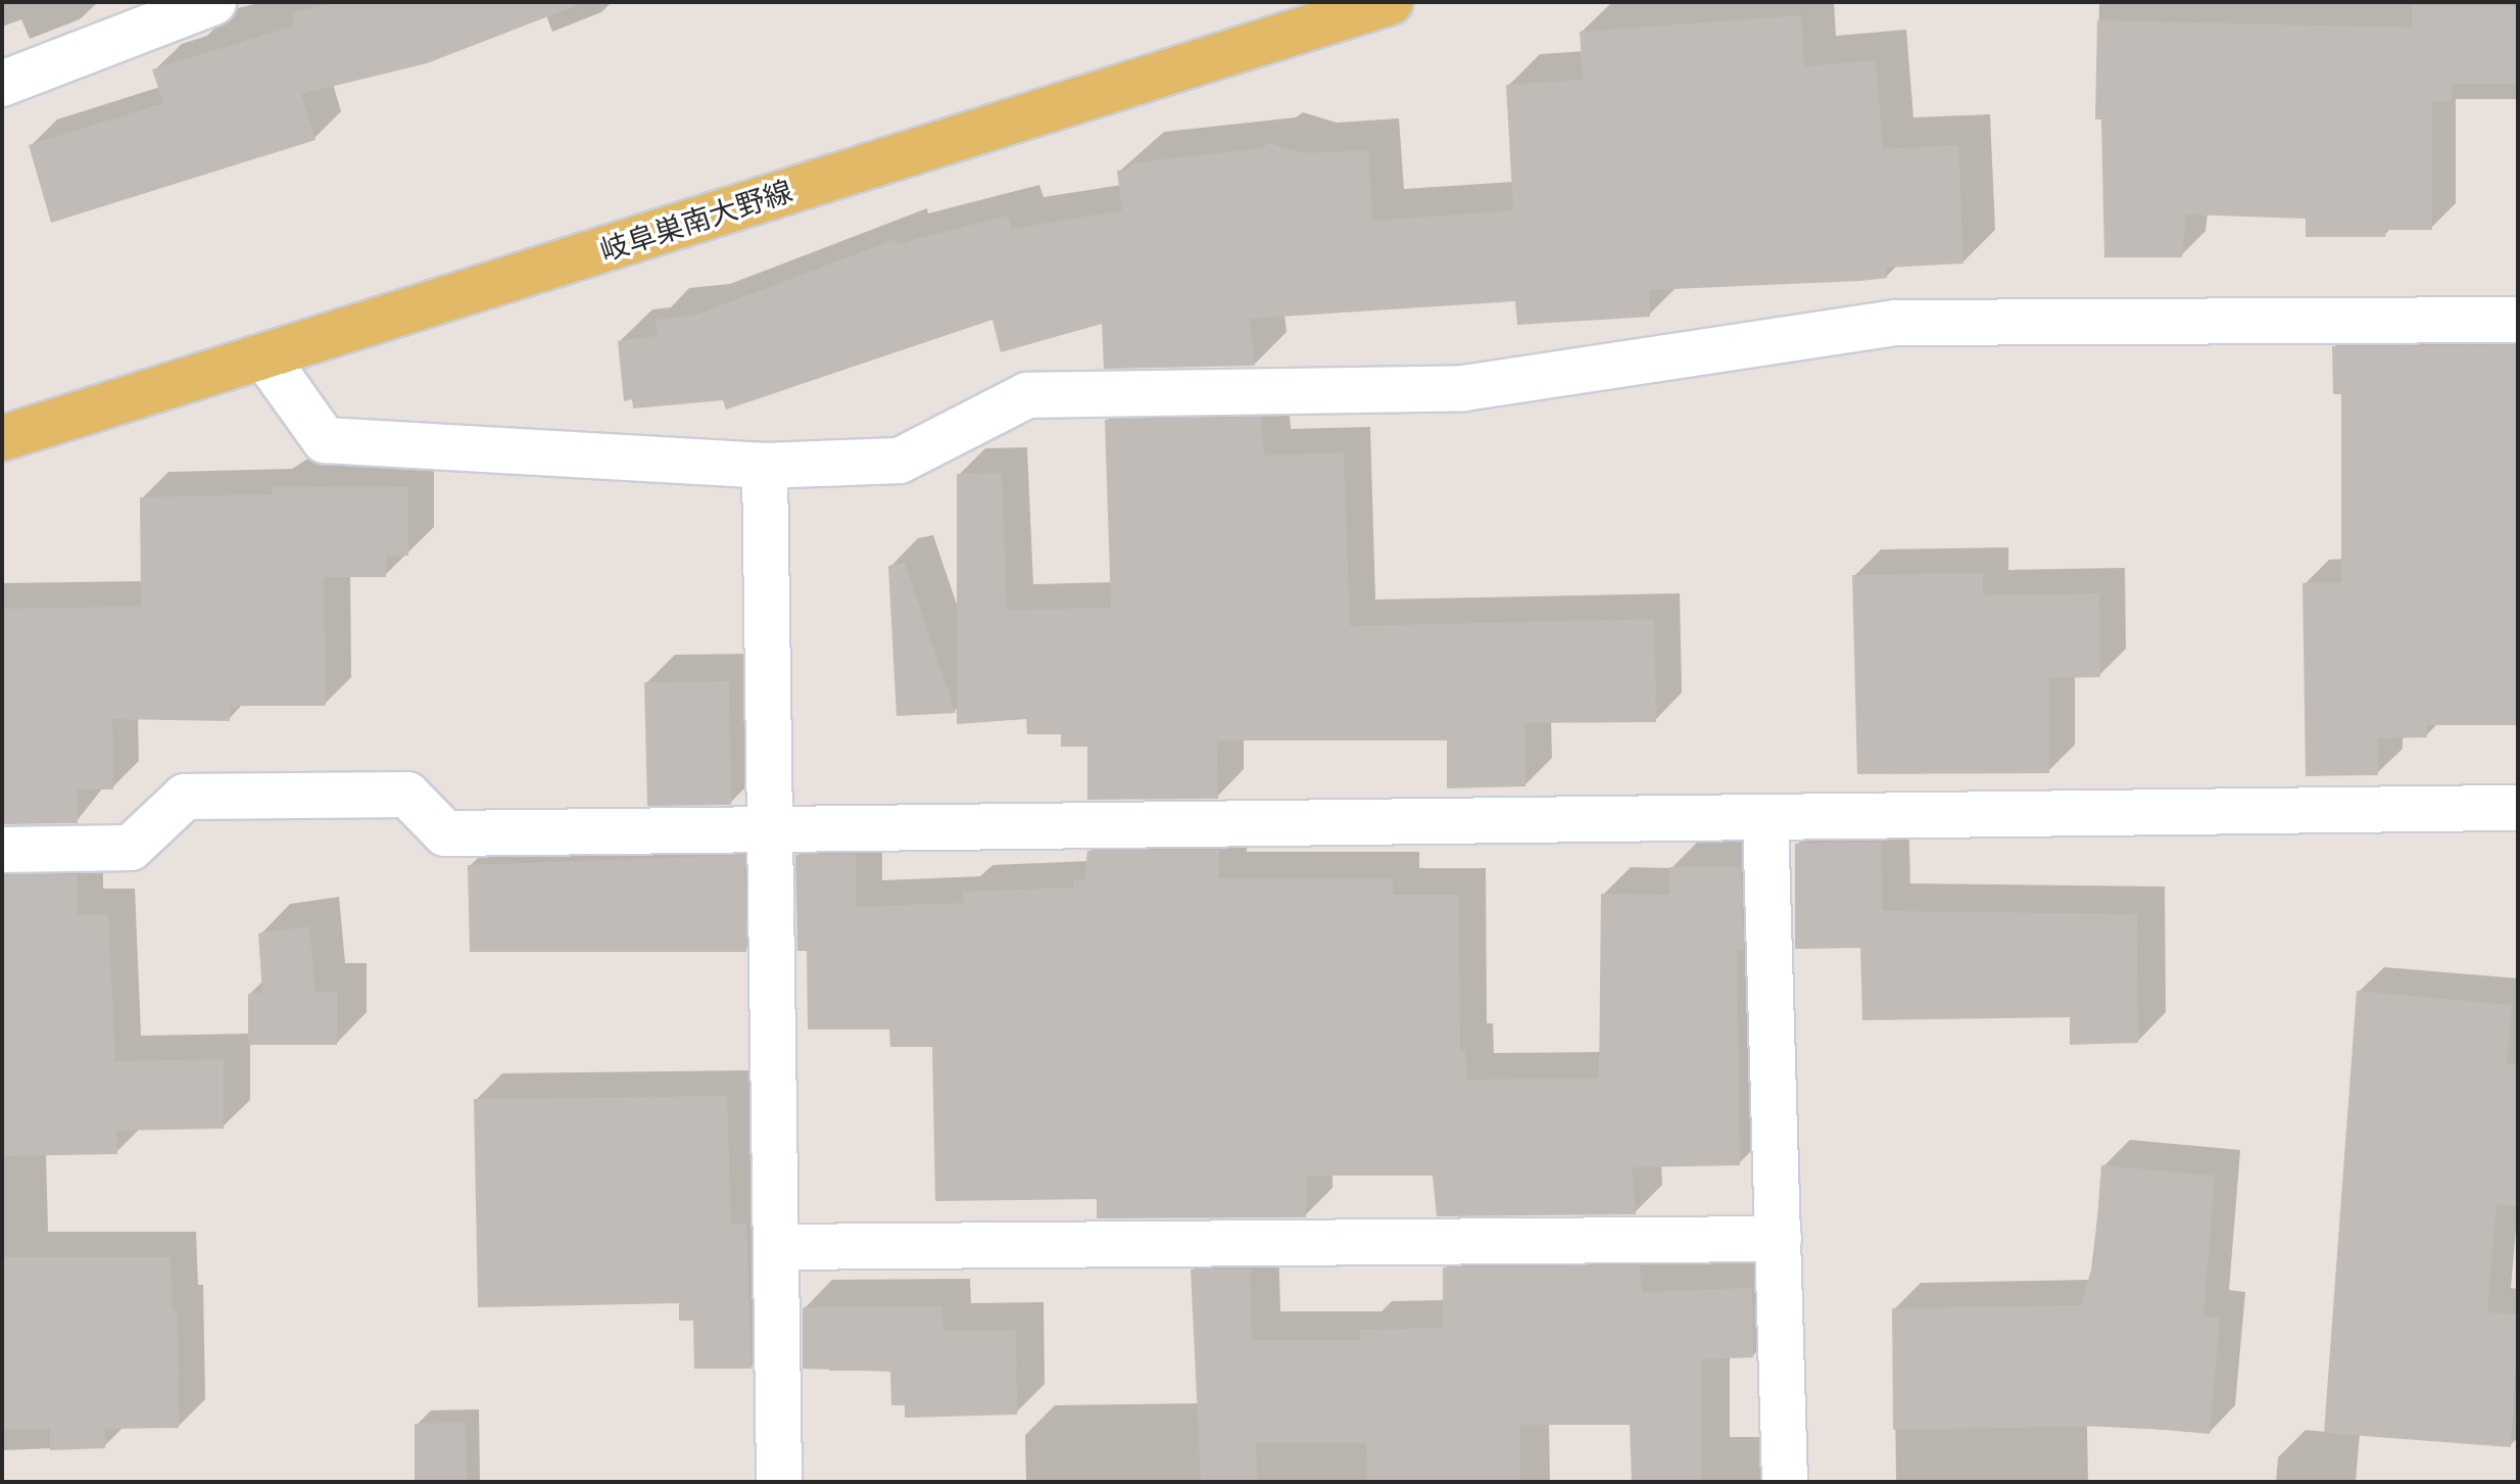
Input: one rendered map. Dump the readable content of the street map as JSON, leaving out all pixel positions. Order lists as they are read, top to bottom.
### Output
{
  "streets": {
    "main road": ["岐阜巣南大野線"]
  }
}
